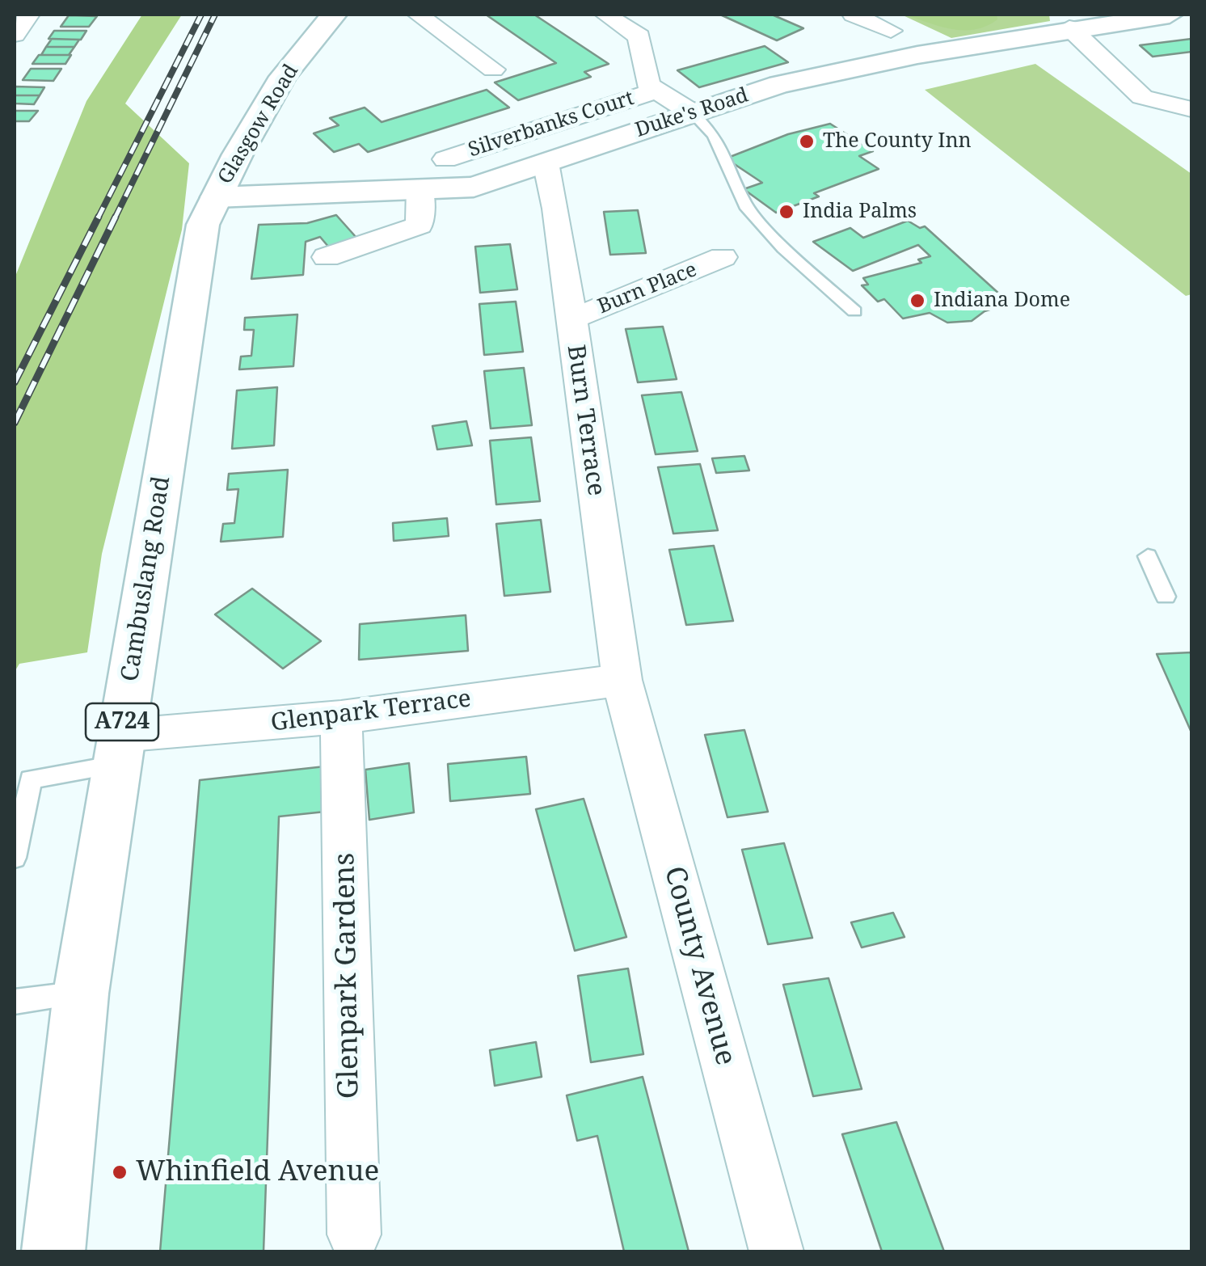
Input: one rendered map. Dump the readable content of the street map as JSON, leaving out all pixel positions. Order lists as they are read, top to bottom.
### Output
{
  "streets": {
    "main road": [
      "Duke's Road",
      "Glasgow Road",
      "Cambuslang Road",
      "A724"
    ],
    "street": [
      "Silverbanks Court",
      "Burn Place",
      "Burn Terrace",
      "Glenpark Terrace",
      "County Avenue",
      "Glenpark Gardens"
    ]
  },
  "crossings": [
    ["Duke's Road", "Glasgow Road"],
    ["Duke's Road", "Burn Terrace"],
    ["Duke's Road", "Cambuslang Road"],
    ["Glasgow Road", "Cambuslang Road"],
    ["Burn Place", "Burn Terrace"],
    ["Burn Terrace", "Glenpark Terrace"],
    ["Burn Terrace", "County Avenue"],
    ["Cambuslang Road", "Glenpark Terrace"],
    ["Glenpark Terrace", "County Avenue"],
    ["Glenpark Terrace", "Glenpark Gardens"]
  ],
  "places": [
    "The County Inn",
    "India Palms",
    "Indiana Dome",
    "Whinfield Avenue"
  ]
}
